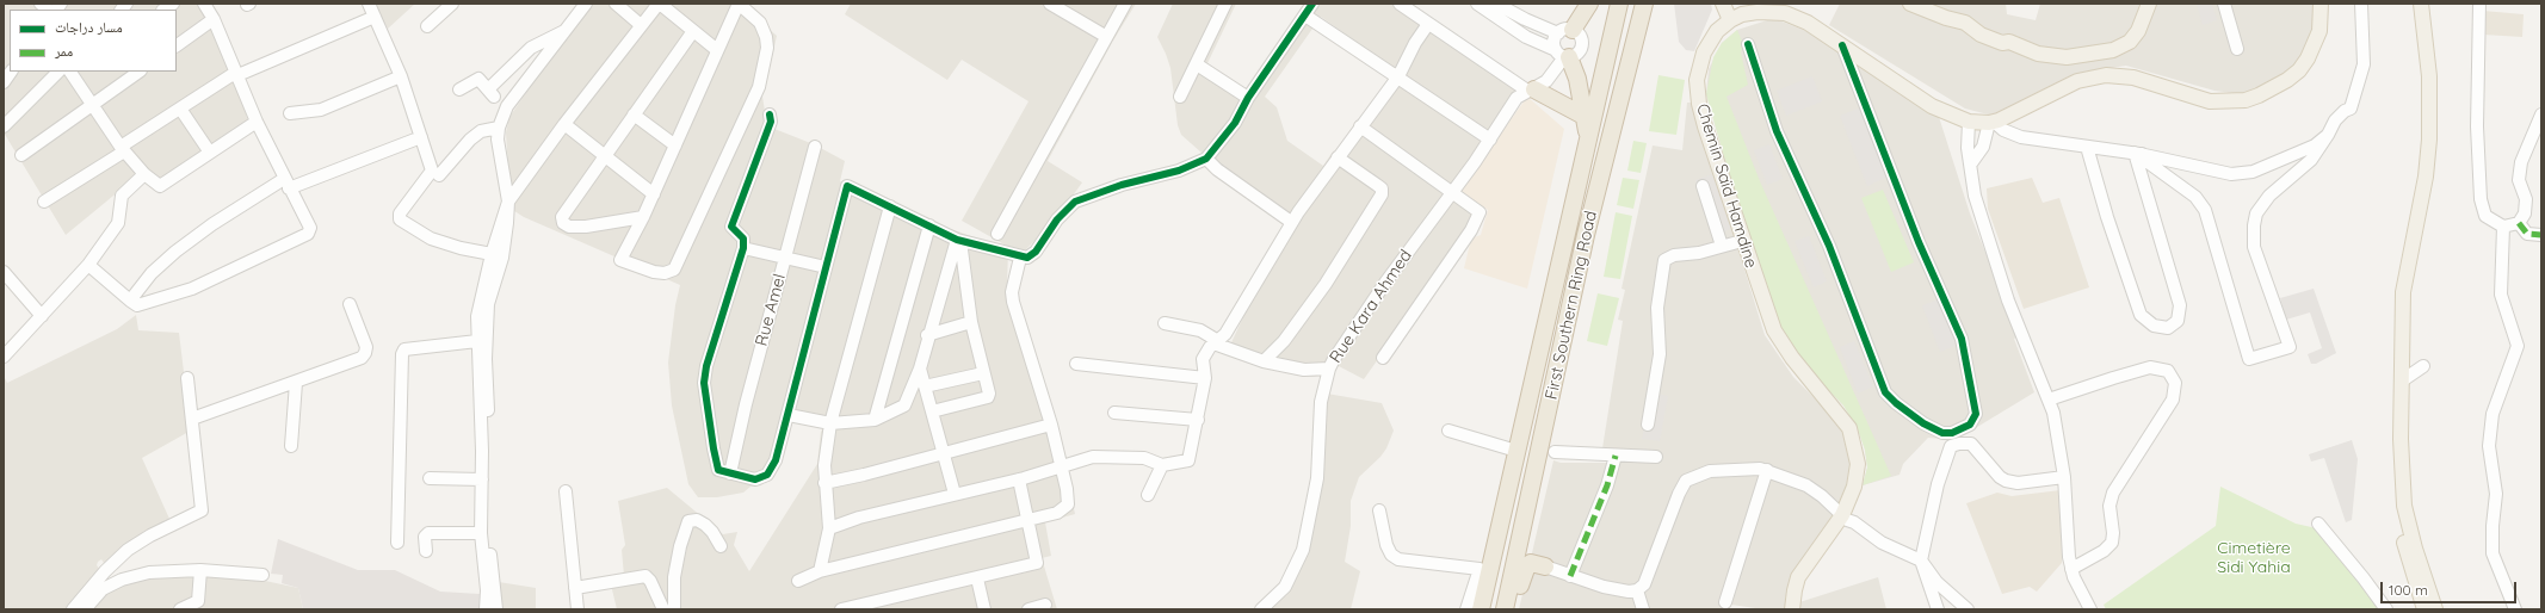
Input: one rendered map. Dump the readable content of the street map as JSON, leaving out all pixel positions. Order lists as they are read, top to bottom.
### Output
{
  "streets": {
    "highway": ["First Southern Ring Road"],
    "main road": ["Chemin Saïd Hamdine"],
    "street": ["Rue Kara Ahmed", "Rue Amel"]
  },
  "parks": ["Cimetière Sidi Yahia"],
  "legend": ["مسار دراجات", "ممر"],
  "scale_bar": "100 m"
}
